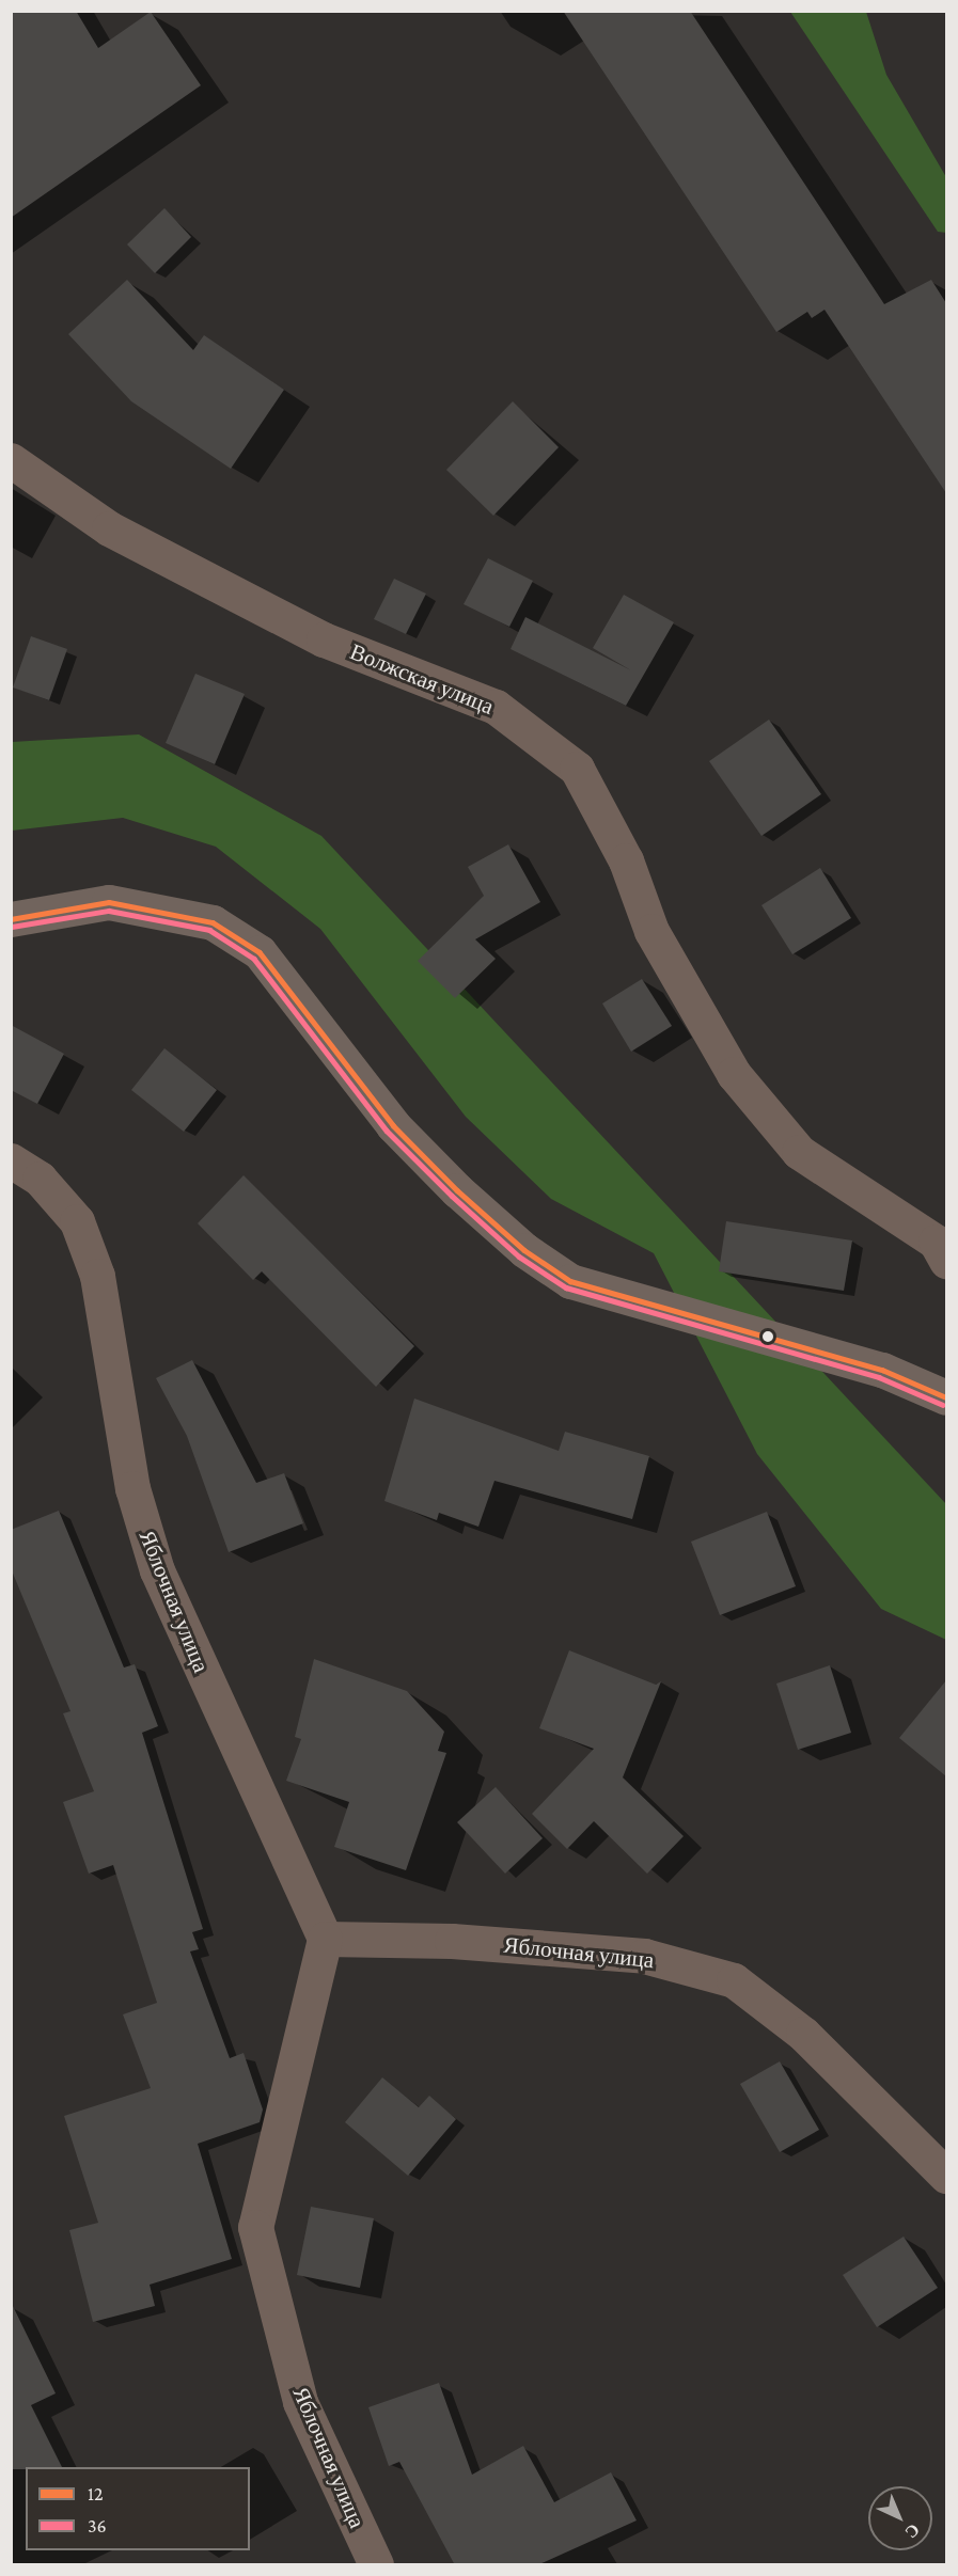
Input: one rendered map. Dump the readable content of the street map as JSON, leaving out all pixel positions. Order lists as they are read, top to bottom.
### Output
{
  "streets": {
    "street": ["Волжская улица", "Яблочная улица"]
  },
  "lines": ["transit line 12", "transit line 36"],
  "legend": ["12", "36"],
  "north": "bottom right"
}
